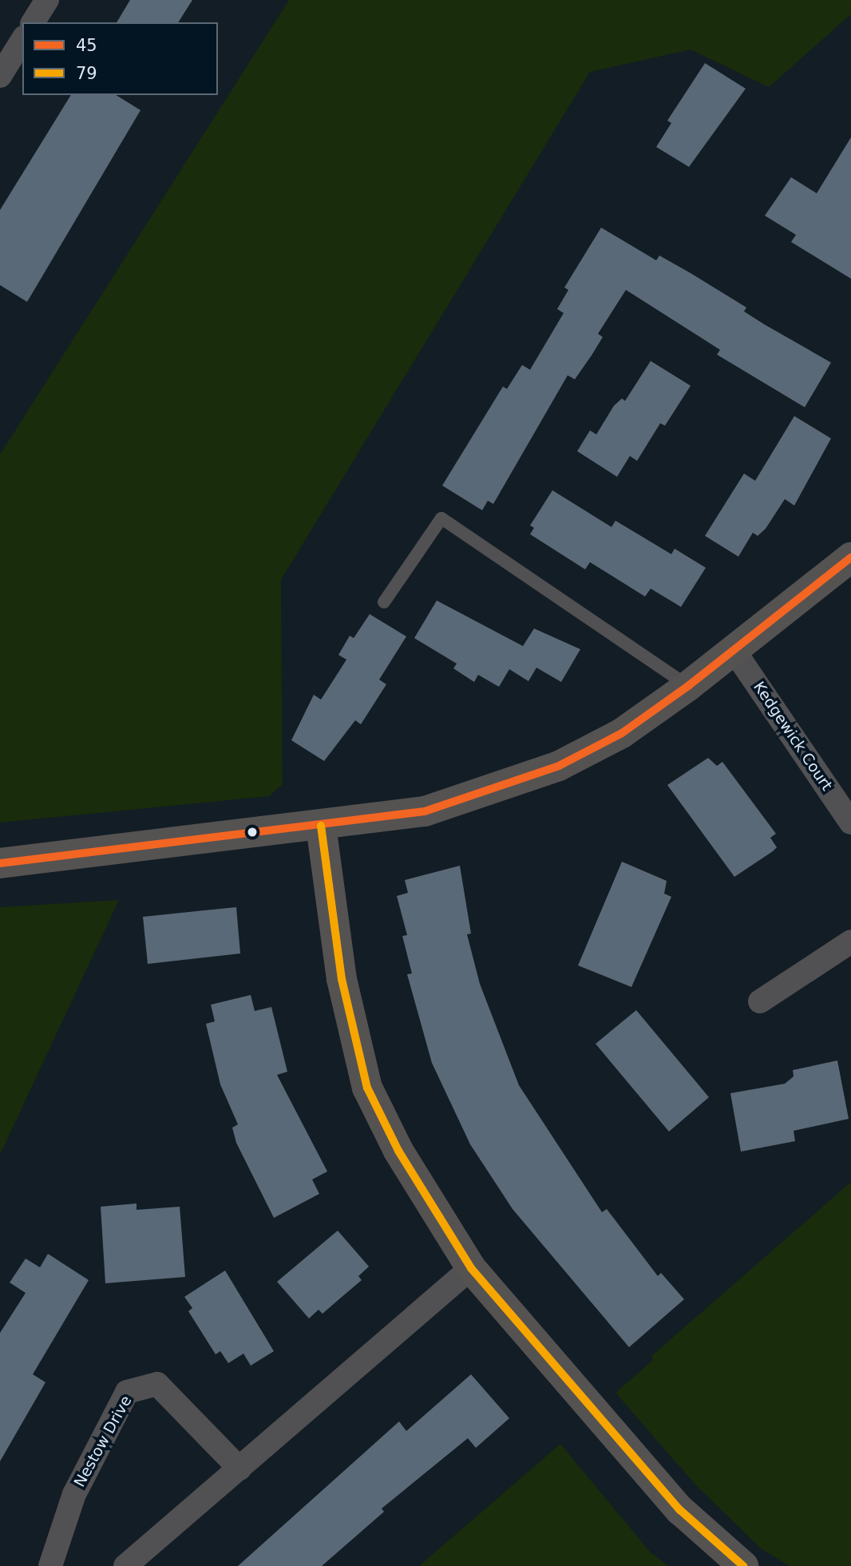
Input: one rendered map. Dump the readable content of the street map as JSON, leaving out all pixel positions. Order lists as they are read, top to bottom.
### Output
{
  "streets": {
    "street": ["Kedgewick Court", "Nestow Drive"]
  },
  "lines": ["transit line 45", "transit line 79"],
  "legend": ["45", "79"]
}
